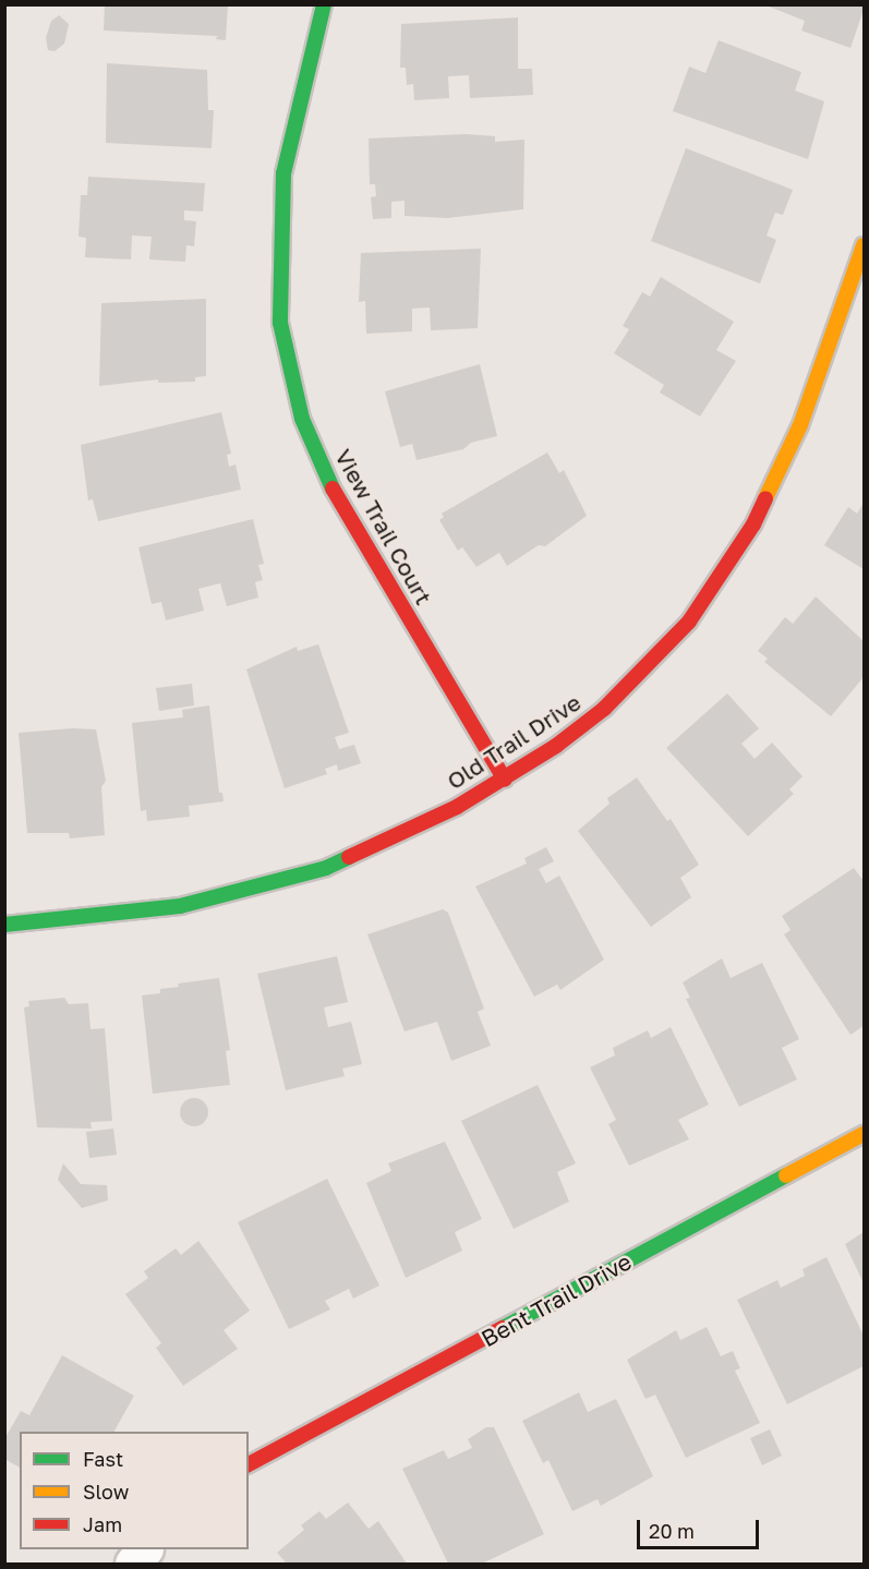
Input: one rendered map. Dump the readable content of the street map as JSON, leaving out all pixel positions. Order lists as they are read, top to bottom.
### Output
{
  "streets": {
    "street": ["View Trail Court", "Old Trail Drive", "Bent Trail Drive"]
  },
  "crossings": [
    ["View Trail Court", "Old Trail Drive"]
  ],
  "legend": ["Fast", "Slow", "Jam"],
  "scale_bar": "20 m"
}
